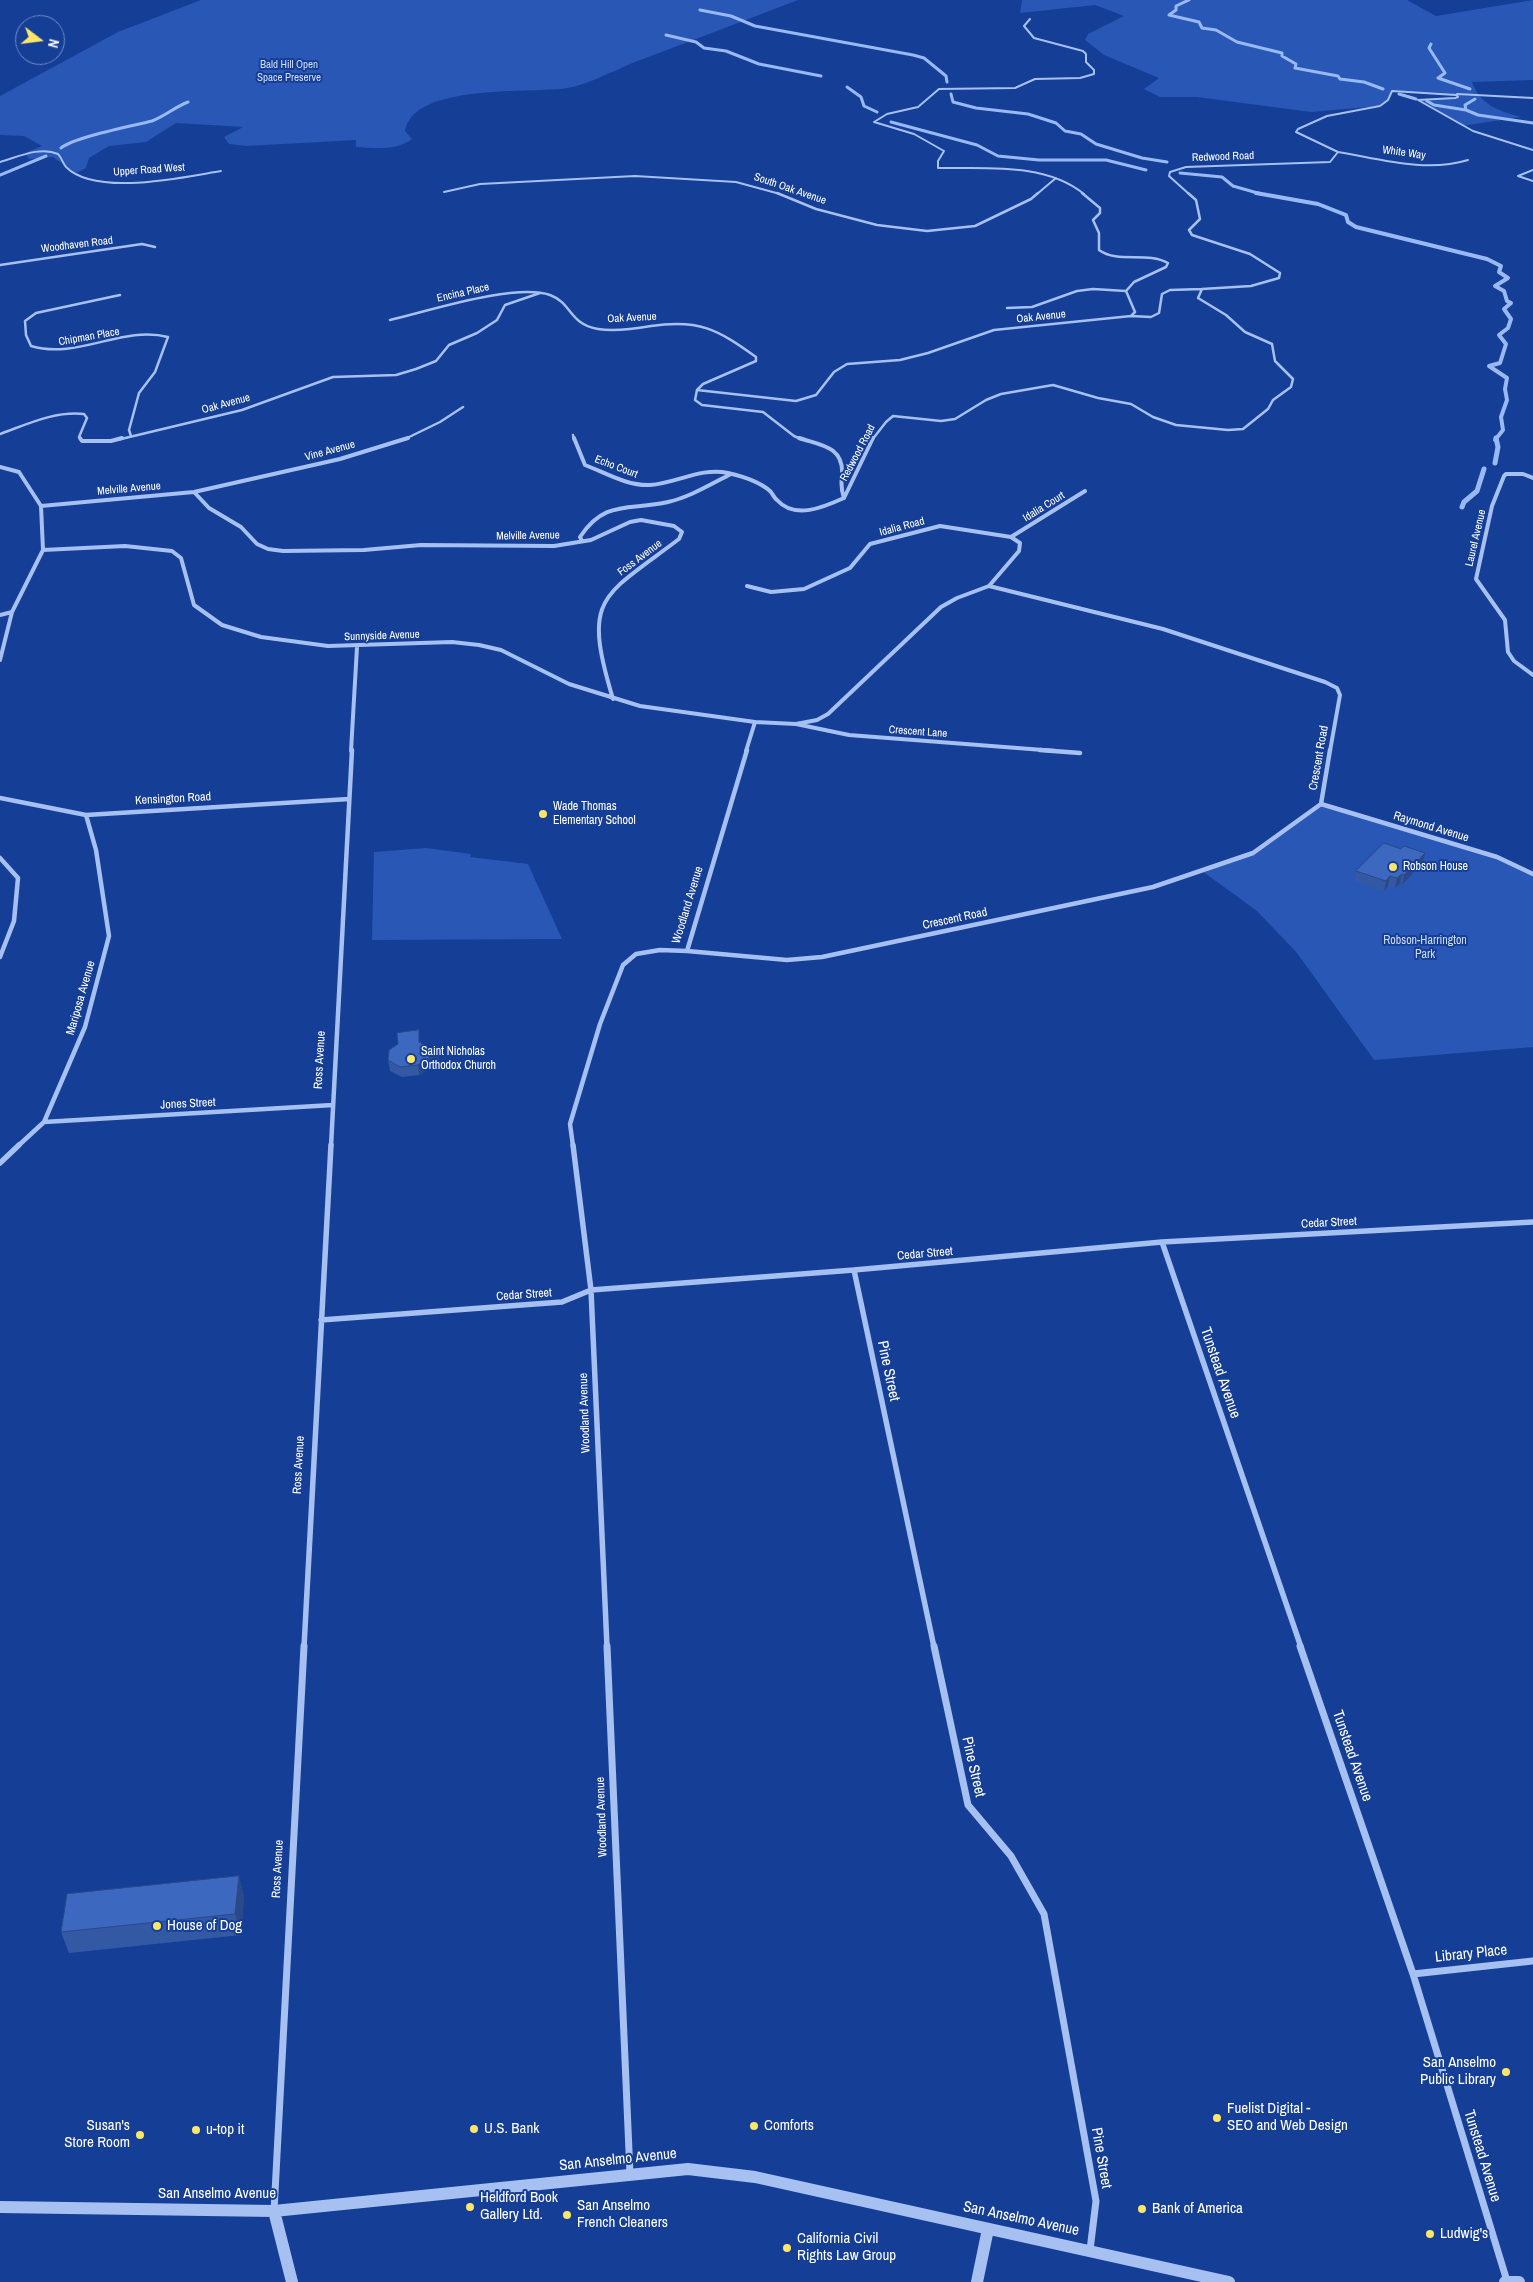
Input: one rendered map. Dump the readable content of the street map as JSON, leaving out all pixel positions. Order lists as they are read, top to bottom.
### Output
{
  "streets": {
    "street": [
      "White Way",
      "Redwood Road",
      "Upper Road West",
      "South Oak Avenue",
      "Woodhaven Road",
      "Encina Place",
      "Oak Avenue",
      "Chipman Place",
      "Vine Avenue",
      "Echo Court",
      "Melville Avenue",
      "Idalia Court",
      "Idalia Road",
      "Laurel Avenue",
      "Foss Avenue",
      "Sunnyside Avenue",
      "Crescent Lane",
      "Crescent Road",
      "Kensington Road",
      "Raymond Avenue",
      "Woodland Avenue",
      "Mariposa Avenue",
      "Ross Avenue",
      "Jones Street",
      "Cedar Street",
      "Pine Street",
      "Tunstead Avenue",
      "Library Place",
      "San Anselmo Avenue"
    ]
  },
  "crossings": [
    ["White Way", "Redwood Road"],
    ["Redwood Road", "Oak Avenue"],
    ["Encina Place", "Oak Avenue"],
    ["Oak Avenue", "Chipman Place"],
    ["Vine Avenue", "Melville Avenue"],
    ["Melville Avenue", "Foss Avenue"],
    ["Idalia Court", "Idalia Road"],
    ["Foss Avenue", "Sunnyside Avenue"],
    ["Sunnyside Avenue", "Crescent Lane"],
    ["Sunnyside Avenue", "Woodland Avenue"],
    ["Sunnyside Avenue", "Ross Avenue"],
    ["Crescent Lane", "Woodland Avenue"],
    ["Crescent Road", "Raymond Avenue"],
    ["Crescent Road", "Woodland Avenue"],
    ["Kensington Road", "Mariposa Avenue"],
    ["Kensington Road", "Ross Avenue"],
    ["Woodland Avenue", "Cedar Street"],
    ["Woodland Avenue", "San Anselmo Avenue"],
    ["Mariposa Avenue", "Jones Street"],
    ["Ross Avenue", "Jones Street"],
    ["Ross Avenue", "Cedar Street"],
    ["Ross Avenue", "San Anselmo Avenue"],
    ["Cedar Street", "Pine Street"],
    ["Cedar Street", "Tunstead Avenue"],
    ["Pine Street", "San Anselmo Avenue"],
    ["Tunstead Avenue", "Library Place"]
  ],
  "parks": ["Bald Hill Open Space Preserve", "Robson-Harrington Park"],
  "places": [
    "Wade Thomas Elementary School",
    "Robson House",
    "Saint Nicholas Orthodox Church",
    "House of Dog",
    "San Anselmo Public Library",
    "Fuelist Digital - SEO and Web Design",
    "Comforts",
    "U.S. Bank",
    "u-top it",
    "Susan's Store Room",
    "Heldford Book Gallery Ltd.",
    "Bank of America",
    "San Anselmo French Cleaners",
    "Ludwig's",
    "California Civil Rights Law Group"
  ],
  "north": "right"
}
